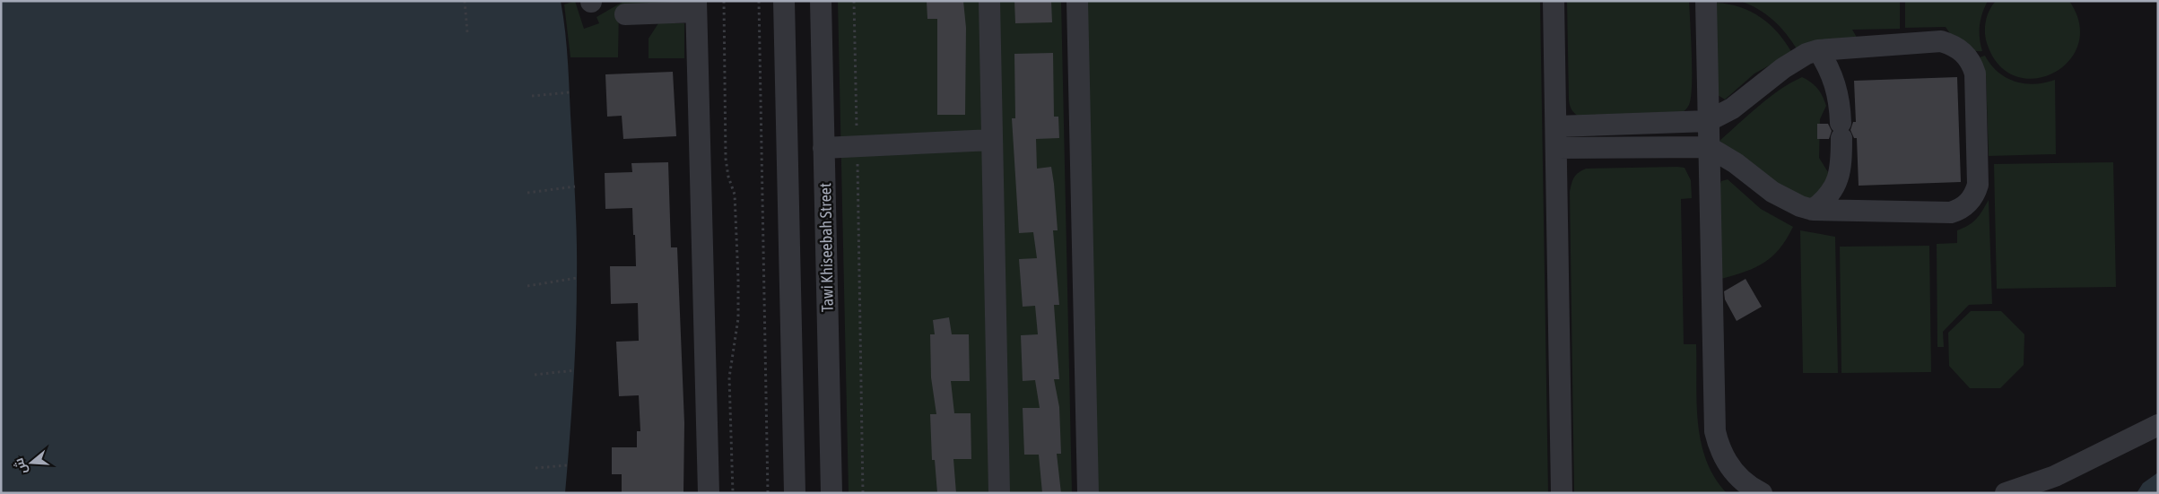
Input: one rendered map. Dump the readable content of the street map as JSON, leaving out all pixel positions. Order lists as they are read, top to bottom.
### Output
{
  "streets": {
    "street": ["Tawi Khiseebah Street"]
  },
  "north": "left"
}
